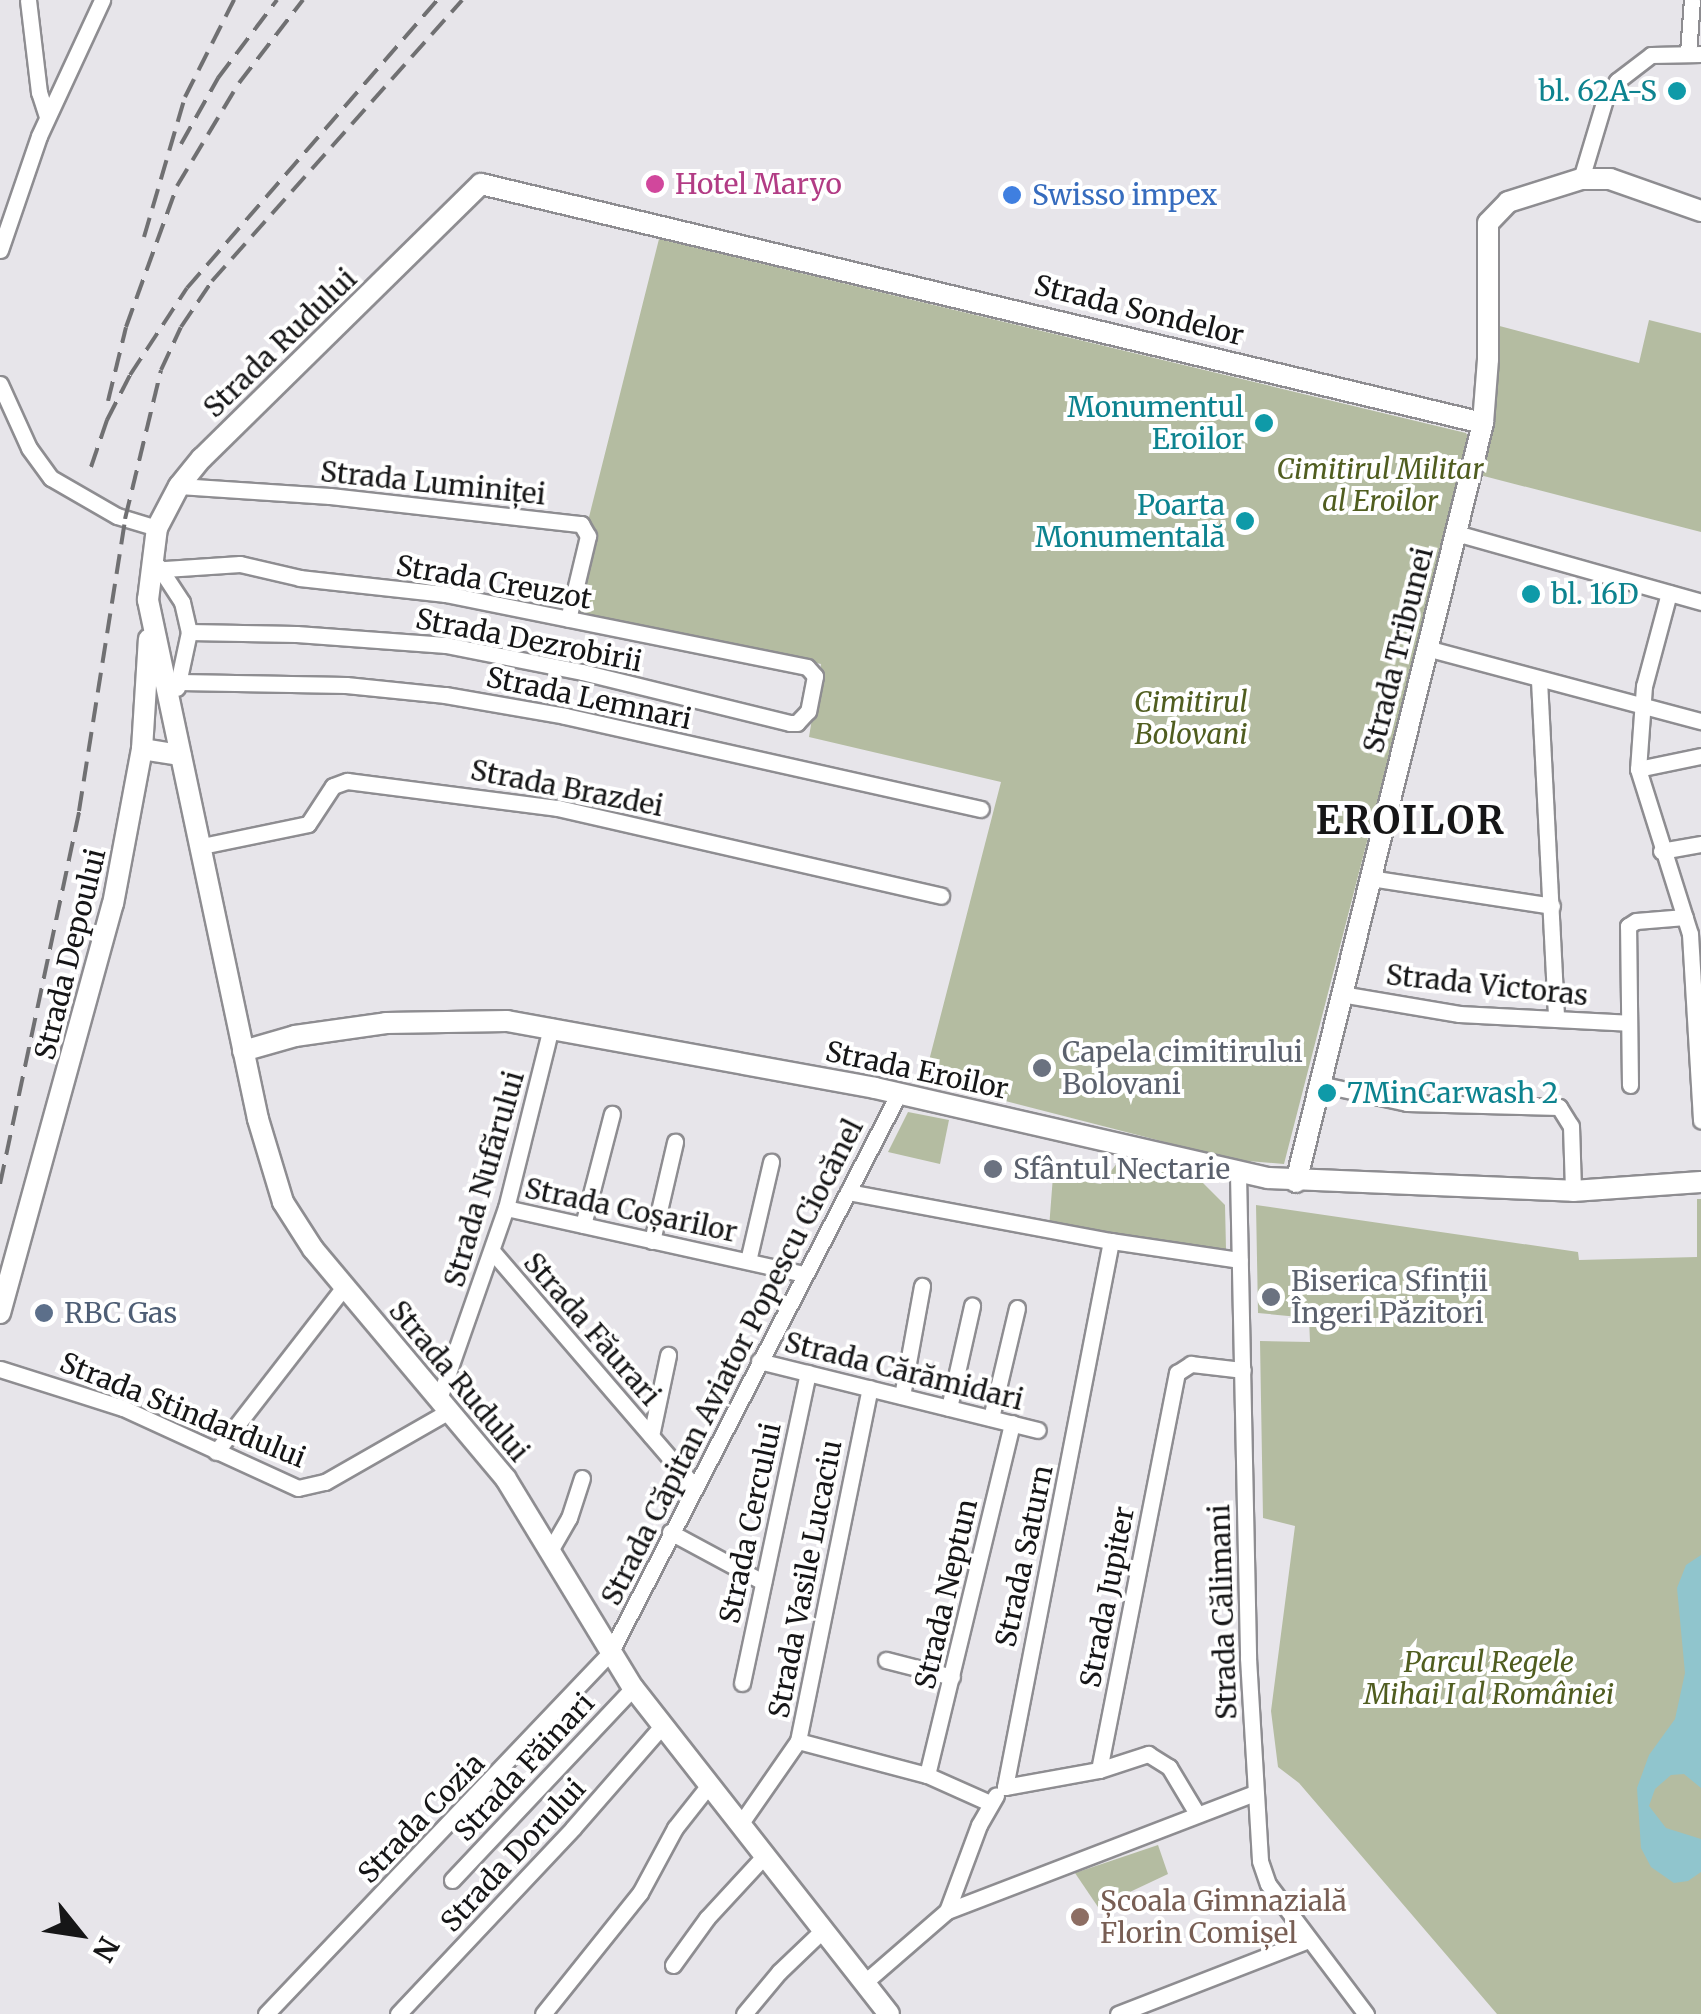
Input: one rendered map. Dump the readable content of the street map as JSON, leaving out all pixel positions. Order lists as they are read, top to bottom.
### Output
{
  "streets": {
    "street": [
      "Strada Sondelor",
      "Strada Rudului",
      "Strada Luminiței",
      "Strada Creuzot",
      "Strada Dezrobirii",
      "Strada Tribunei",
      "Strada Lemnari",
      "Strada Brazdei",
      "Strada Depoului",
      "Strada Victoras",
      "Strada Eroilor",
      "Strada Nufărului",
      "Strada Coșarilor",
      "Strada Făurari",
      "Strada Căpitan Aviator Popescu Ciocănel",
      "Strada Cărămidari",
      "Strada Stindardului",
      "Strada Cercului",
      "Strada Saturn",
      "Strada Vasile Lucaciu",
      "Strada Neptun",
      "Strada Jupiter",
      "Strada Călimani",
      "Strada Făinari",
      "Strada Cozia",
      "Strada Dorului"
    ]
  },
  "crossings": [
    ["Strada Sondelor", "Strada Rudului"],
    ["Strada Sondelor", "Strada Tribunei"],
    ["Strada Rudului", "Strada Luminiței"],
    ["Strada Rudului", "Strada Creuzot"],
    ["Strada Rudului", "Strada Dezrobirii"],
    ["Strada Rudului", "Strada Lemnari"],
    ["Strada Rudului", "Strada Brazdei"],
    ["Strada Rudului", "Strada Depoului"],
    ["Strada Rudului", "Strada Eroilor"],
    ["Strada Rudului", "Strada Nufărului"],
    ["Strada Rudului", "Strada Căpitan Aviator Popescu Ciocănel"],
    ["Strada Rudului", "Strada Stindardului"],
    ["Strada Rudului", "Strada Vasile Lucaciu"],
    ["Strada Rudului", "Strada Făinari"],
    ["Strada Rudului", "Strada Cozia"],
    ["Strada Rudului", "Strada Dorului"],
    ["Strada Luminiței", "Strada Creuzot"],
    ["Strada Creuzot", "Strada Dezrobirii"],
    ["Strada Tribunei", "Strada Victoras"],
    ["Strada Tribunei", "Strada Eroilor"],
    ["Strada Eroilor", "Strada Nufărului"],
    ["Strada Eroilor", "Strada Căpitan Aviator Popescu Ciocănel"],
    ["Strada Eroilor", "Strada Călimani"],
    ["Strada Nufărului", "Strada Coșarilor"],
    ["Strada Nufărului", "Strada Făurari"],
    ["Strada Nufărului", "Strada Stindardului"],
    ["Strada Coșarilor", "Strada Căpitan Aviator Popescu Ciocănel"],
    ["Strada Făurari", "Strada Căpitan Aviator Popescu Ciocănel"],
    ["Strada Căpitan Aviator Popescu Ciocănel", "Strada Cărămidari"],
    ["Strada Căpitan Aviator Popescu Ciocănel", "Strada Cozia"],
    ["Strada Cărămidari", "Strada Cercului"],
    ["Strada Cărămidari", "Strada Vasile Lucaciu"],
    ["Strada Cărămidari", "Strada Neptun"],
    ["Strada Jupiter", "Strada Călimani"]
  ],
  "districts": ["EROILOR"],
  "parks": ["Cimitirul Militar al Eroilor", "Cimitirul Bolovani", "Parcul Regele Mihai I al României"],
  "places": [
    "bl. 62A-S",
    "Hotel Maryo",
    "Swisso impex",
    "Monumentul Eroilor",
    "Poarta Monumentală",
    "bl. 16D",
    "Capela cimitirului Bolovani",
    "7MinCarwash 2",
    "Sfântul Nectarie",
    "Biserica Sfinții Îngeri Păzitori",
    "RBC Gas",
    "Școala Gimnazială Florin Comișel"
  ],
  "north": "bottom right"
}
